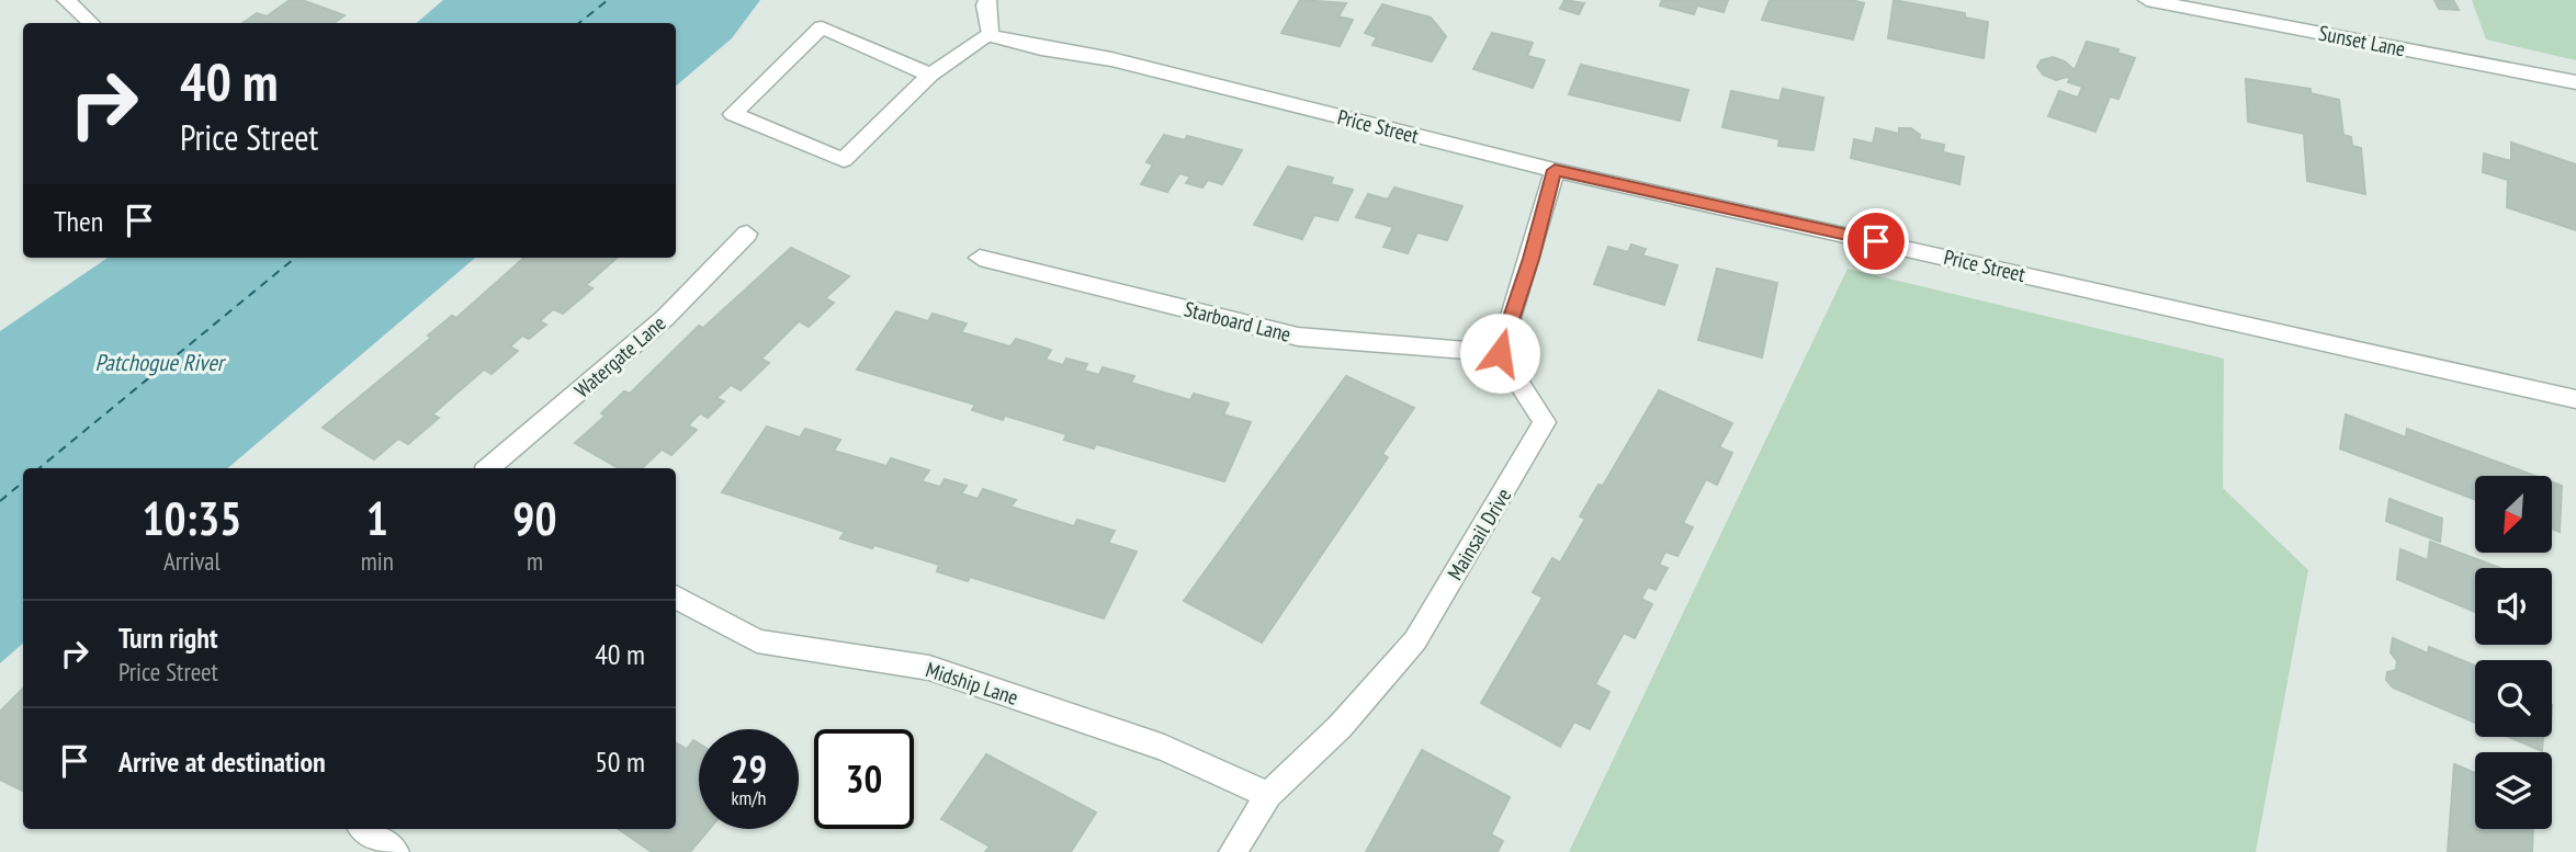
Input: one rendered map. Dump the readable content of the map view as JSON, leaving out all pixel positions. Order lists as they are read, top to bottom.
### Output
{
  "streets": {
    "street": [
      "Sunset Lane",
      "Price Street",
      "Starboard Lane",
      "Watergate Lane",
      "Mainsail Drive",
      "Midship Lane"
    ]
  },
  "crossings": [
    ["Starboard Lane", "Mainsail Drive"],
    ["Mainsail Drive", "Midship Lane"]
  ],
  "water": ["Patchogue River"],
  "north": "bottom left",
  "page": {
    "turn": ["40 m", "Price Street"],
    "then": "Then",
    "eta": [
      "10:35",
      "Arrival",
      "1",
      "min",
      "90",
      "m"
    ],
    "list": [
      {
        "name": "Turn right",
        "note": "Price Street",
        "value": "40 m"
      },
      {
        "name": "Arrive at destination",
        "value": "50 m"
      }
    ],
    "speed": "29 km/h",
    "limit": "30"
  }
}
